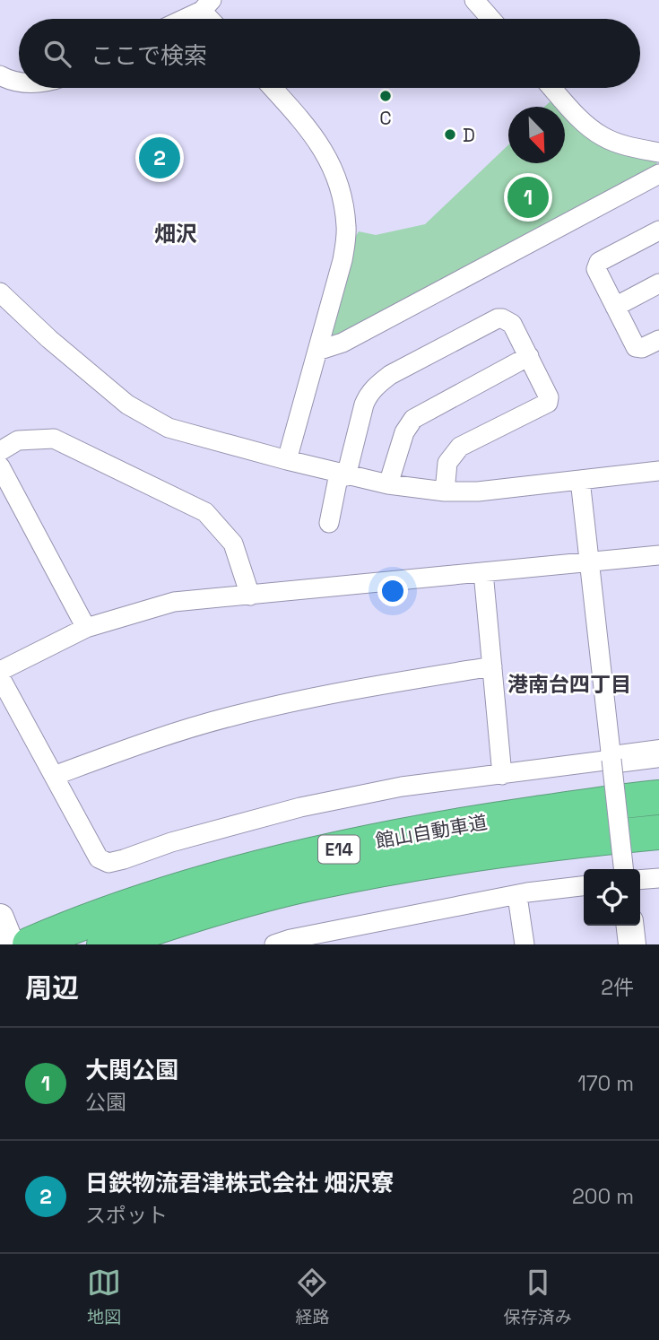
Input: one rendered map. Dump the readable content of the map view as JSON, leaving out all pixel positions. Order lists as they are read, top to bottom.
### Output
{
  "streets": {
    "highway": ["館山自動車道", "E14"]
  },
  "districts": ["畑沢", "港南台四丁目"],
  "places": ["C", "D"],
  "north": "bottom right",
  "page": {
    "search": "ここで検索",
    "pins": ["2", "1"],
    "heading": ["周辺", "2件"],
    "list": [
      {
        "mark": "1",
        "name": "大関公園",
        "note": "公園",
        "value": "170 m"
      },
      {
        "mark": "2",
        "name": "日鉄物流君津株式会社 畑沢寮",
        "note": "スポット",
        "value": "200 m"
      }
    ],
    "nav": ["地図", "経路", "保存済み"]
  }
}
